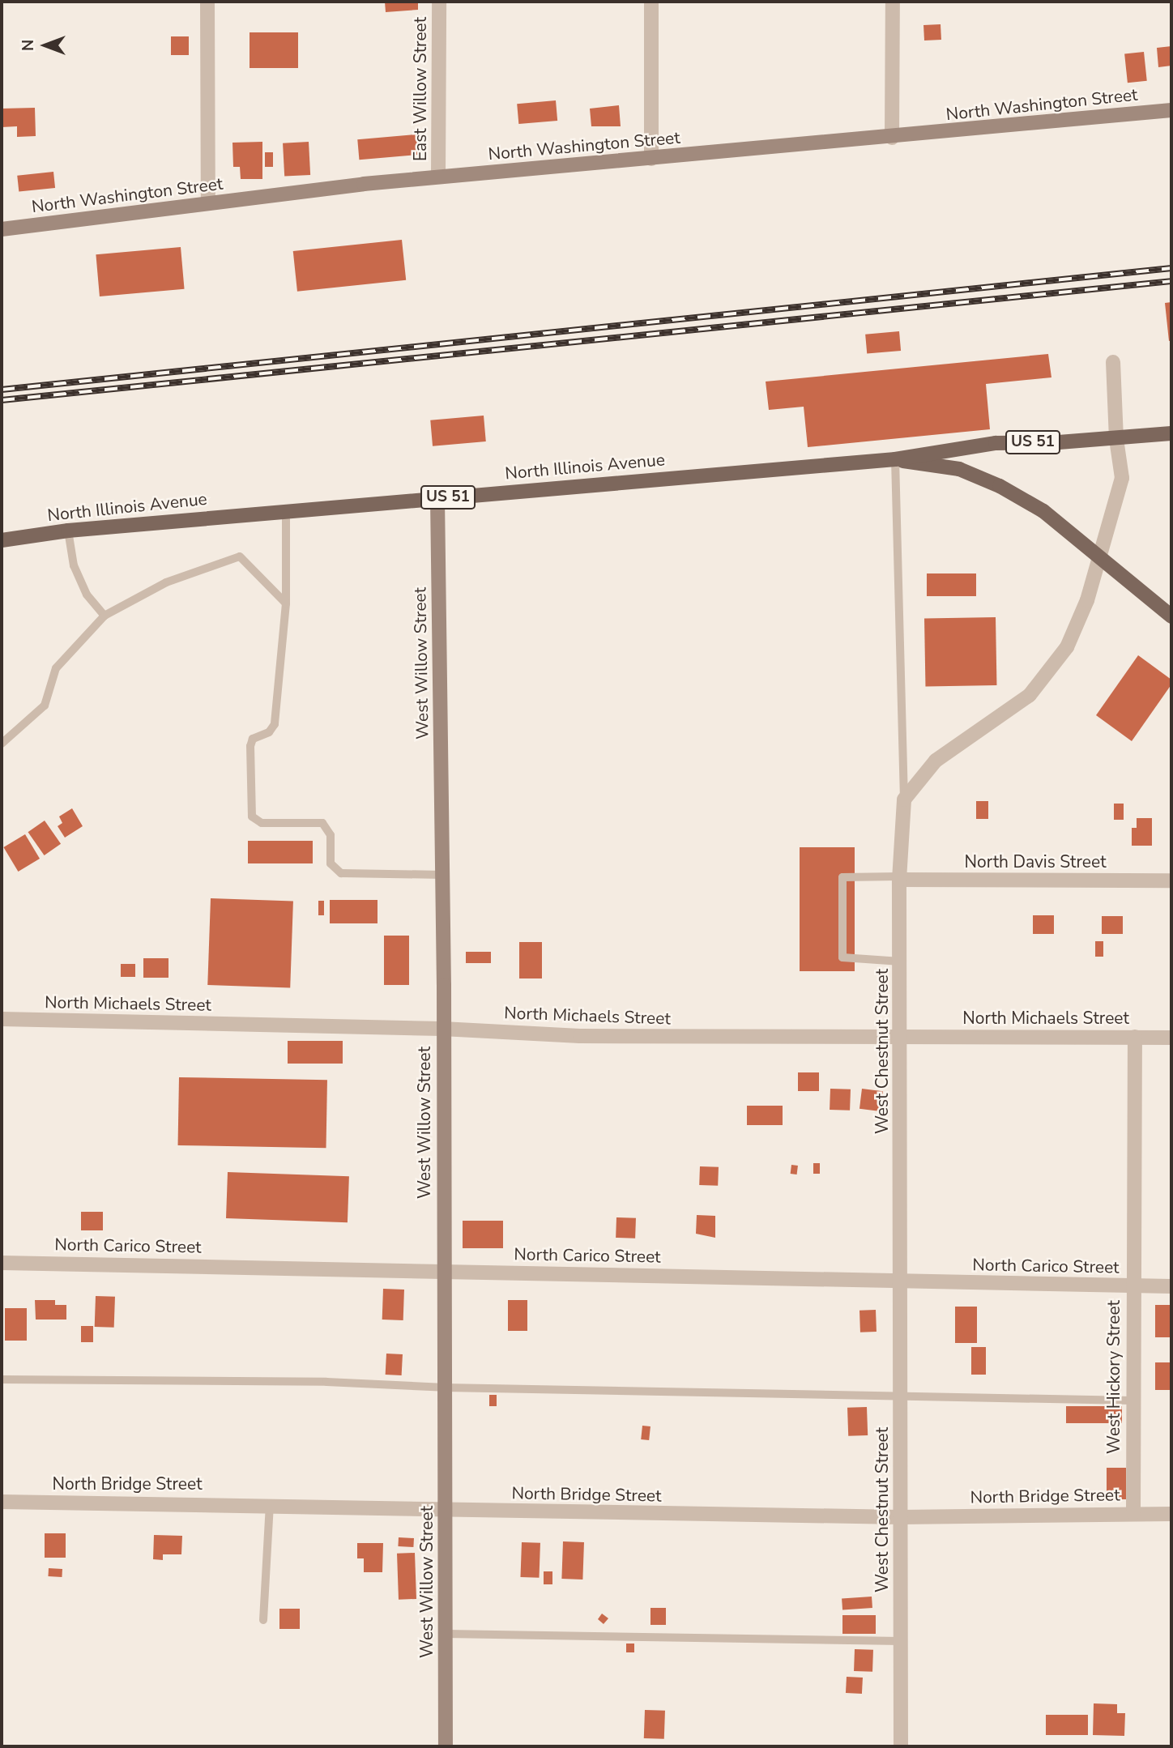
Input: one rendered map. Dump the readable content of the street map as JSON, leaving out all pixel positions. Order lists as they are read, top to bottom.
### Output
{
  "streets": {
    "main road": ["US 51", "North Illinois Avenue"],
    "street": [
      "East Willow Street",
      "North Washington Street",
      "West Willow Street",
      "North Davis Street",
      "North Michaels Street",
      "West Chestnut Street",
      "North Carico Street",
      "West Hickory Street",
      "North Bridge Street"
    ]
  },
  "crossings": [
    ["East Willow Street", "North Washington Street"],
    ["US 51", "North Illinois Avenue"],
    ["North Illinois Avenue", "West Willow Street"],
    ["West Willow Street", "North Michaels Street"],
    ["West Willow Street", "North Carico Street"],
    ["West Willow Street", "North Bridge Street"],
    ["North Davis Street", "West Chestnut Street"],
    ["North Michaels Street", "West Chestnut Street"],
    ["North Michaels Street", "West Hickory Street"],
    ["West Chestnut Street", "North Carico Street"],
    ["West Chestnut Street", "North Bridge Street"],
    ["North Carico Street", "West Hickory Street"],
    ["West Hickory Street", "North Bridge Street"]
  ],
  "north": "left"
}
